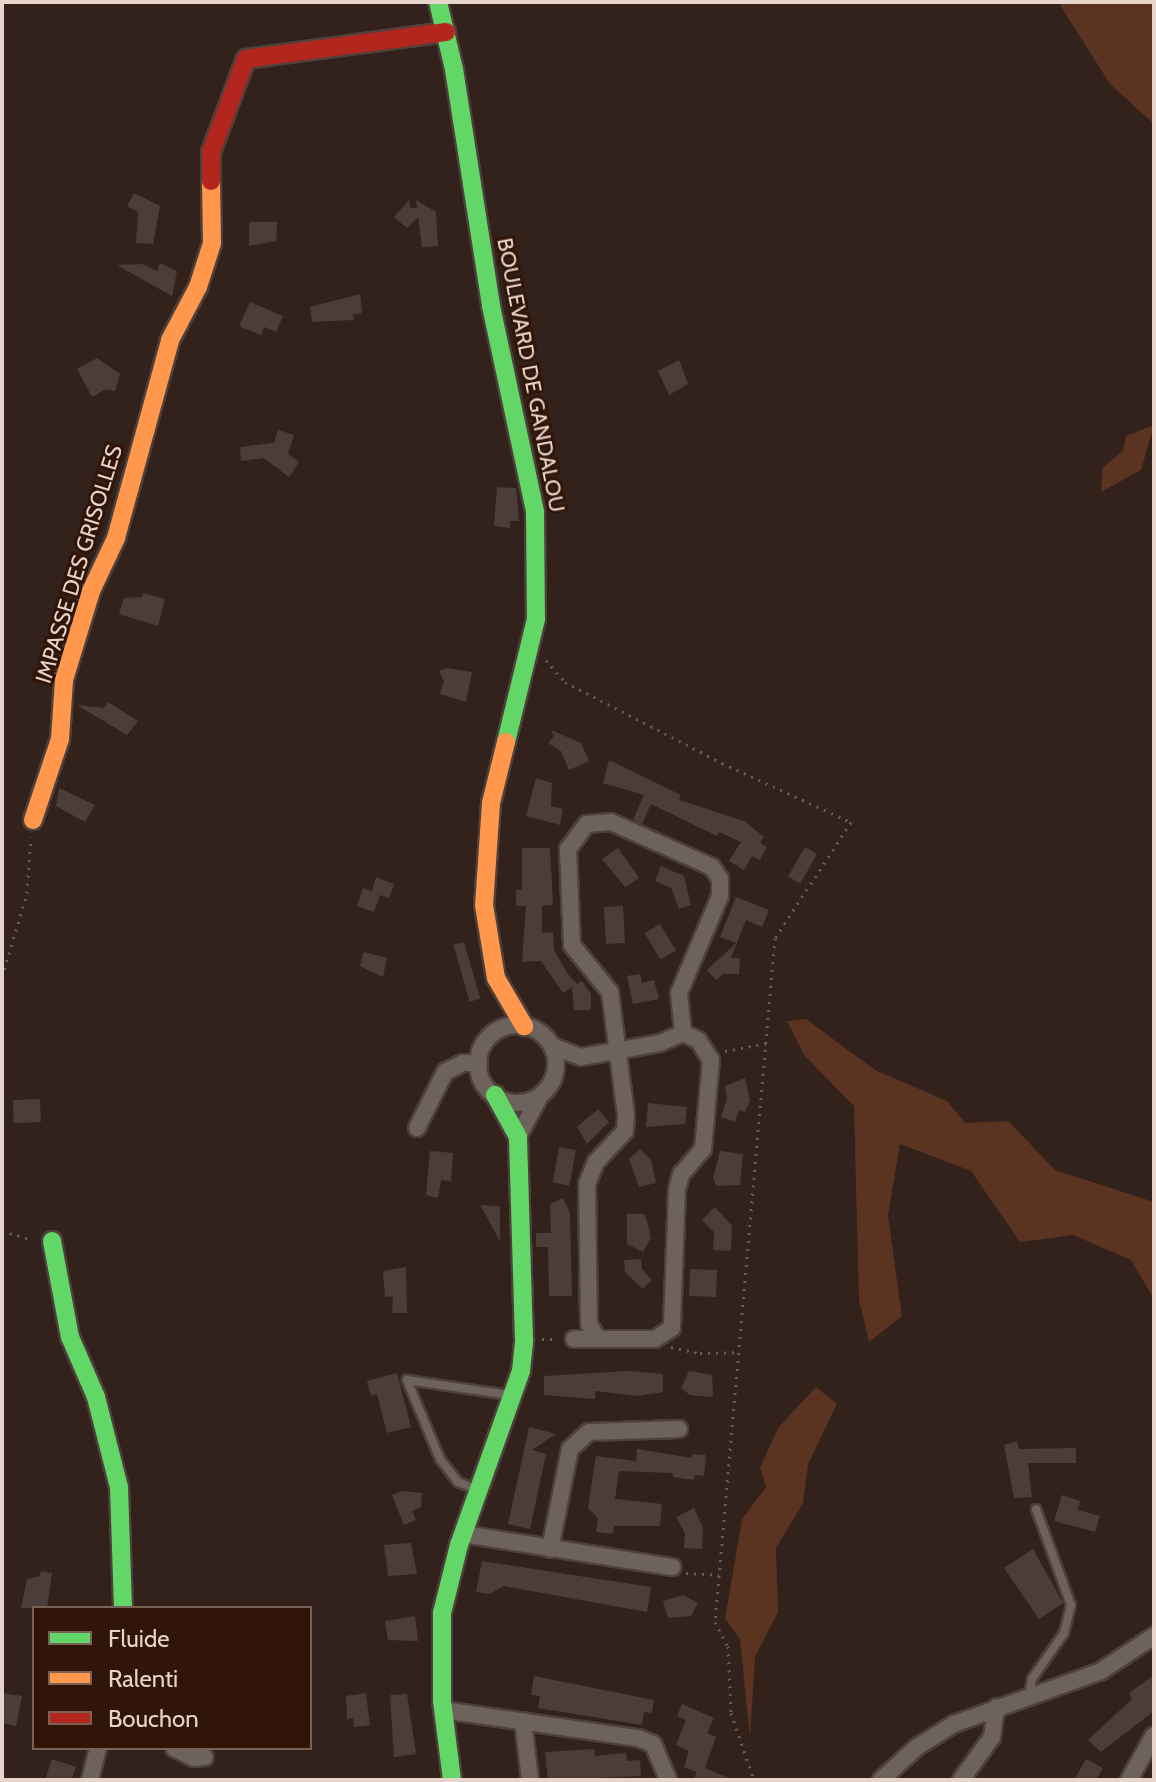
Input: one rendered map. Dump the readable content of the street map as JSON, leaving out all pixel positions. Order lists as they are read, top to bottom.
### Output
{
  "streets": {
    "street": ["BOULEVARD DE GANDALOU", "IMPASSE DES GRISOLLES"]
  },
  "crossings": [
    ["BOULEVARD DE GANDALOU", "IMPASSE DES GRISOLLES"]
  ],
  "legend": ["Fluide", "Ralenti", "Bouchon"]
}
